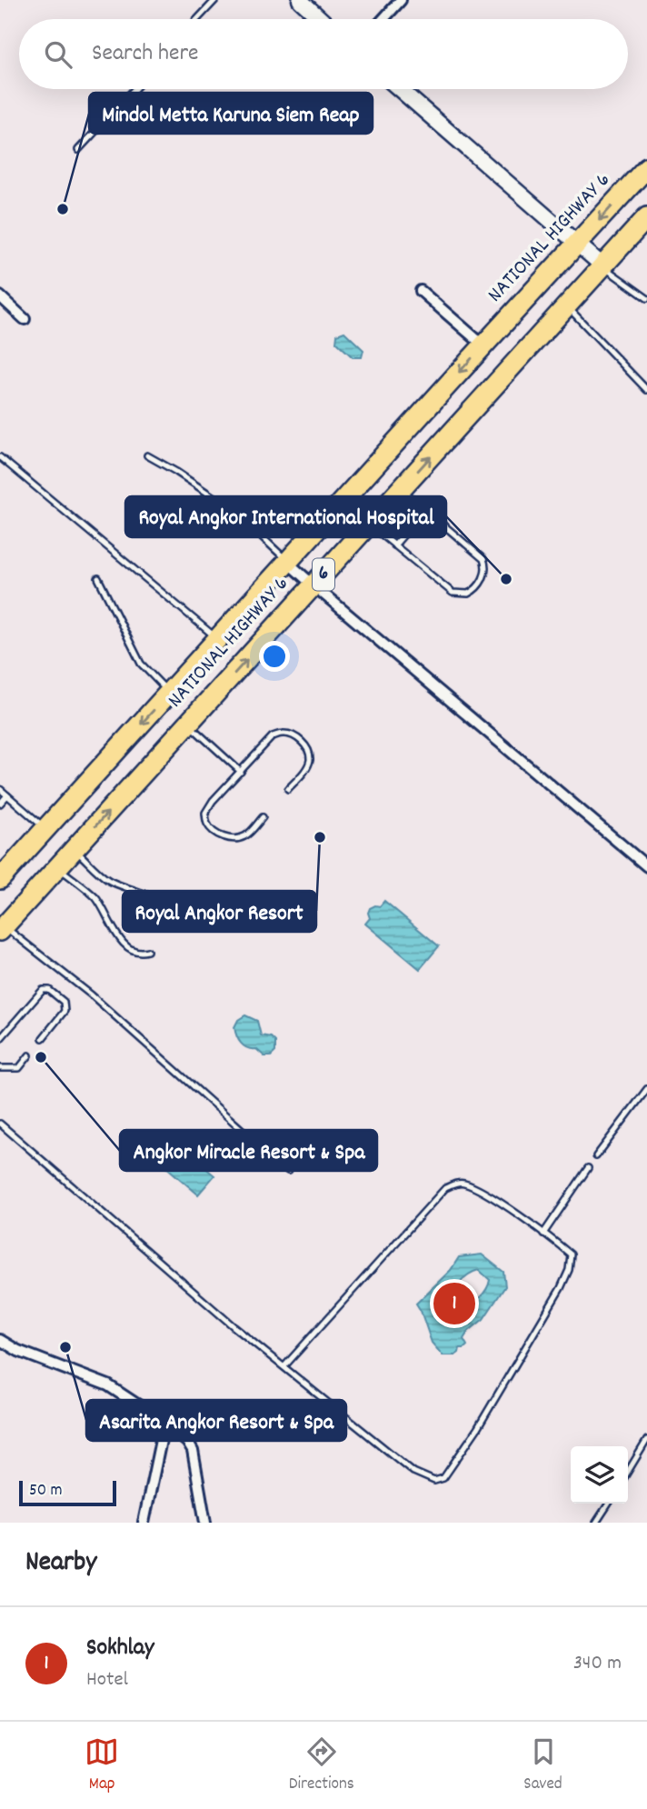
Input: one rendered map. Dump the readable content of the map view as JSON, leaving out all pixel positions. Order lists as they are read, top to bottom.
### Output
{
  "streets": {
    "highway": ["NATIONAL HIGHWAY 6", "6"]
  },
  "places": [
    "Mindol Metta Karuna Siem Reap",
    "Royal Angkor International Hospital",
    "Royal Angkor Resort",
    "Angkor Miracle Resort & Spa",
    "Asarita Angkor Resort & Spa"
  ],
  "scale_bar": "50 m",
  "page": {
    "search": "Search here",
    "pins": "1",
    "scale": "50 m",
    "heading": "Nearby",
    "list": [
      {
        "mark": "1",
        "name": "Sokhlay",
        "note": "Hotel",
        "value": "340 m"
      }
    ],
    "nav": ["Map", "Directions", "Saved"]
  }
}
